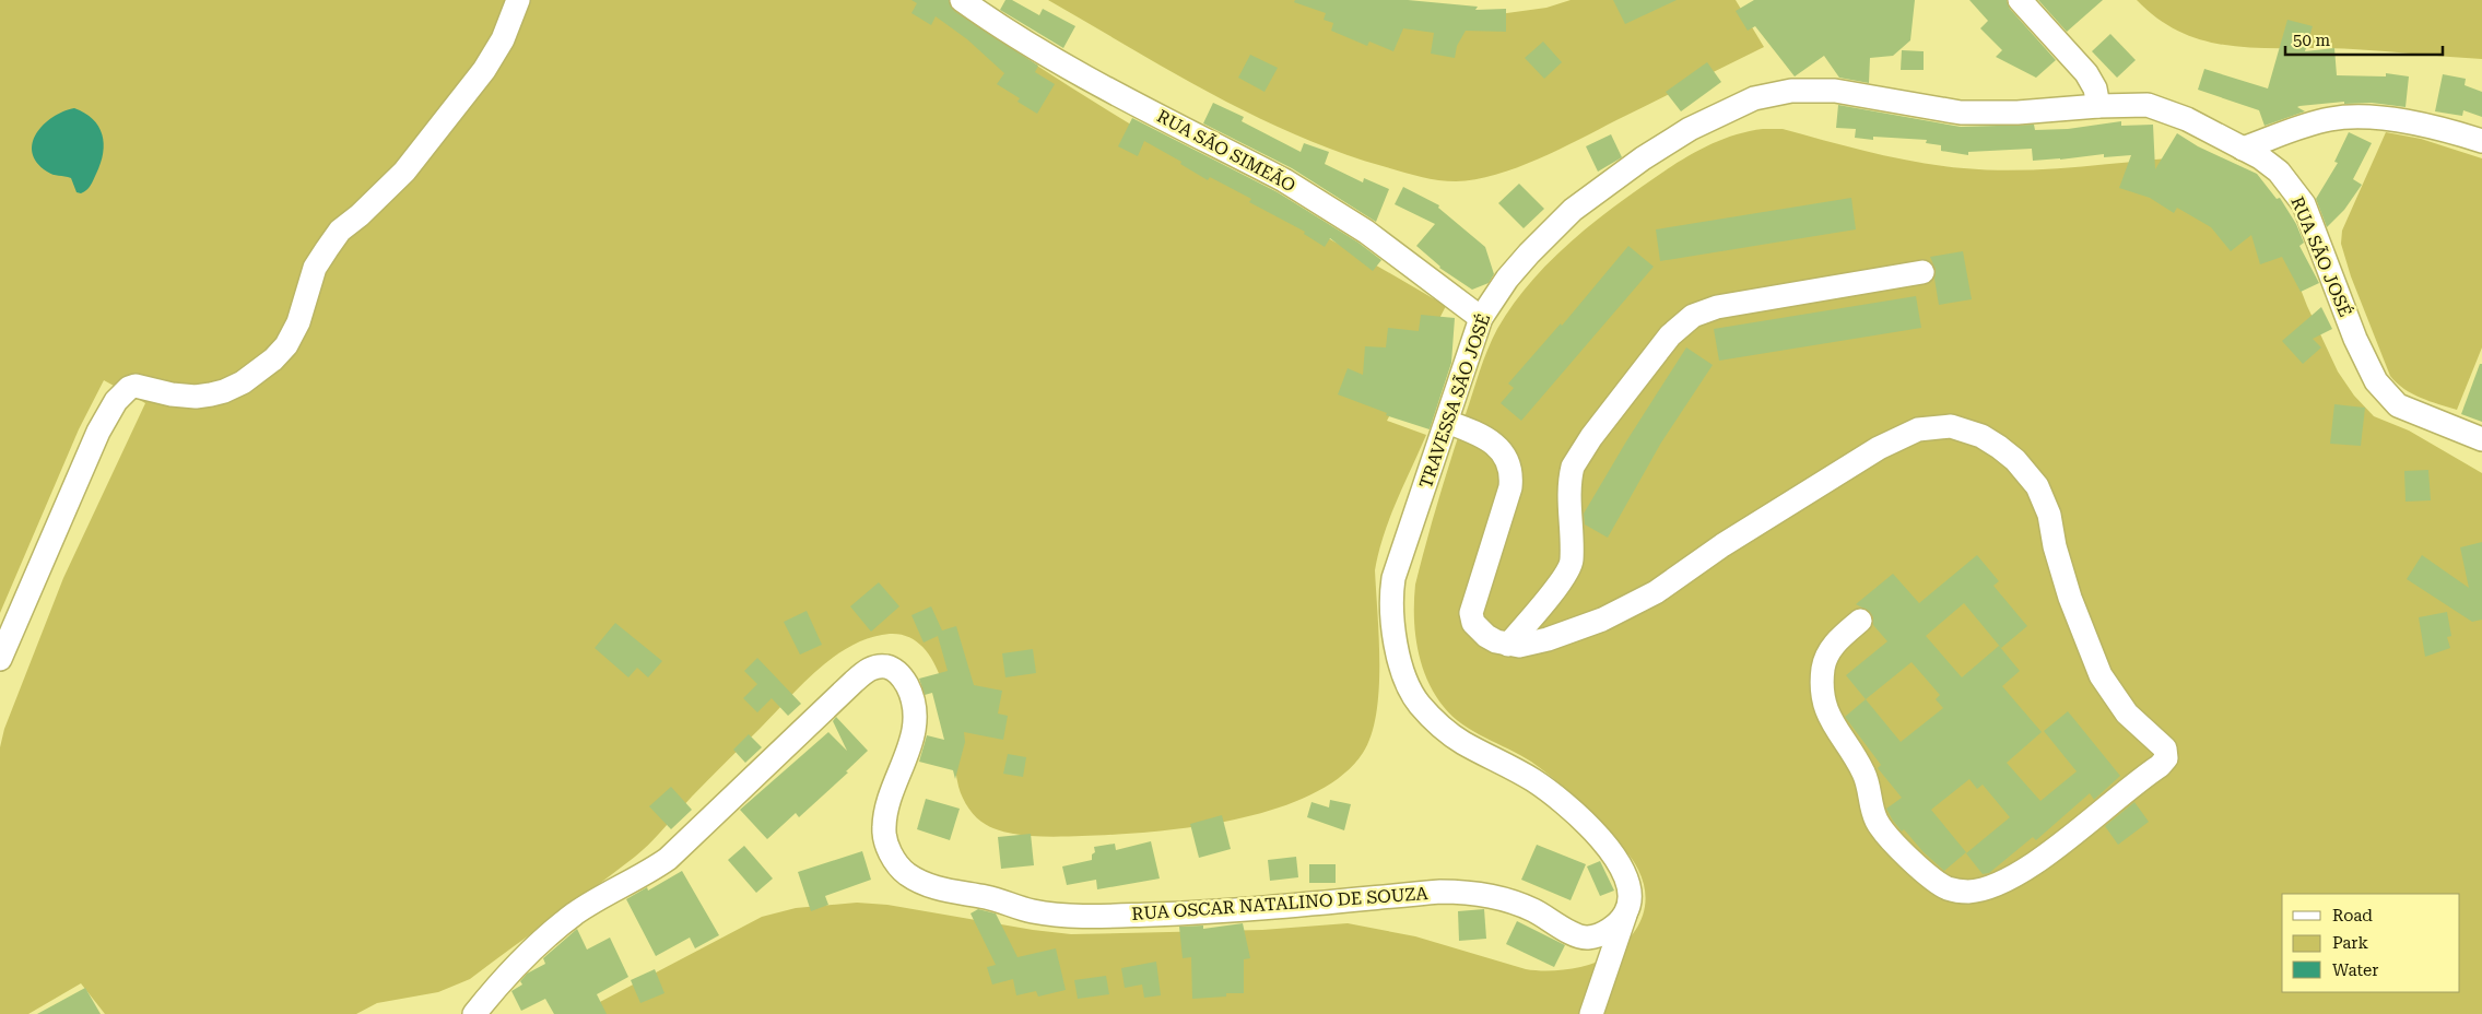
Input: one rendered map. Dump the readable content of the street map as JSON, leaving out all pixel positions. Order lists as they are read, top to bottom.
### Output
{
  "streets": {
    "street": [
      "RUA SÃO SIMEÃO",
      "RUA SÃO JOSÉ",
      "TRAVESSA SÃO JOSÉ",
      "RUA OSCAR NATALINO DE SOUZA"
    ]
  },
  "crossings": [
    ["RUA SÃO SIMEÃO", "TRAVESSA SÃO JOSÉ"],
    ["RUA SÃO JOSÉ", "TRAVESSA SÃO JOSÉ"],
    ["TRAVESSA SÃO JOSÉ", "RUA OSCAR NATALINO DE SOUZA"]
  ],
  "legend": ["Road", "Park", "Water"],
  "scale_bar": "50 m"
}
